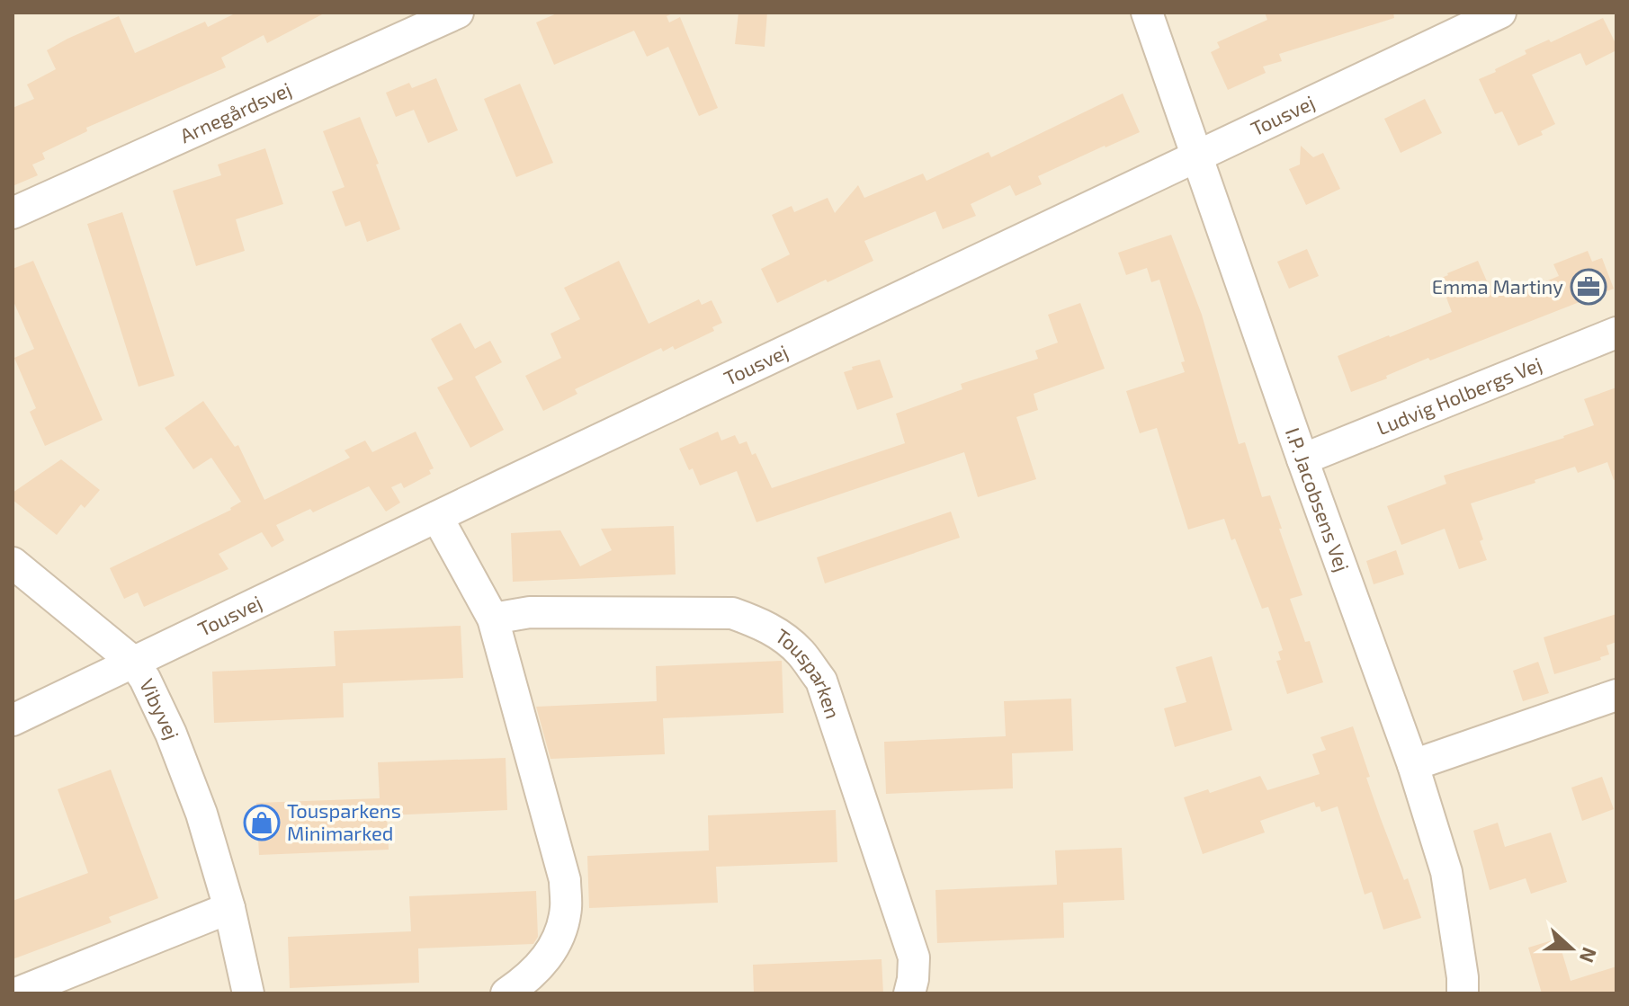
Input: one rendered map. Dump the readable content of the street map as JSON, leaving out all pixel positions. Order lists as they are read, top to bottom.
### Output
{
  "streets": {
    "street": [
      "Arnegårdsvej",
      "Tousvej",
      "Ludvig Holbergs Vej",
      "I.P. Jacobsens Vej",
      "Tousparken",
      "Vibyvej"
    ]
  },
  "crossings": [
    ["Tousvej", "I.P. Jacobsens Vej"],
    ["Tousvej", "Vibyvej"],
    ["Ludvig Holbergs Vej", "I.P. Jacobsens Vej"]
  ],
  "places": {
    "office": ["Emma Martiny"],
    "shop": ["Tousparkens Minimarked"]
  },
  "north": "right"
}
